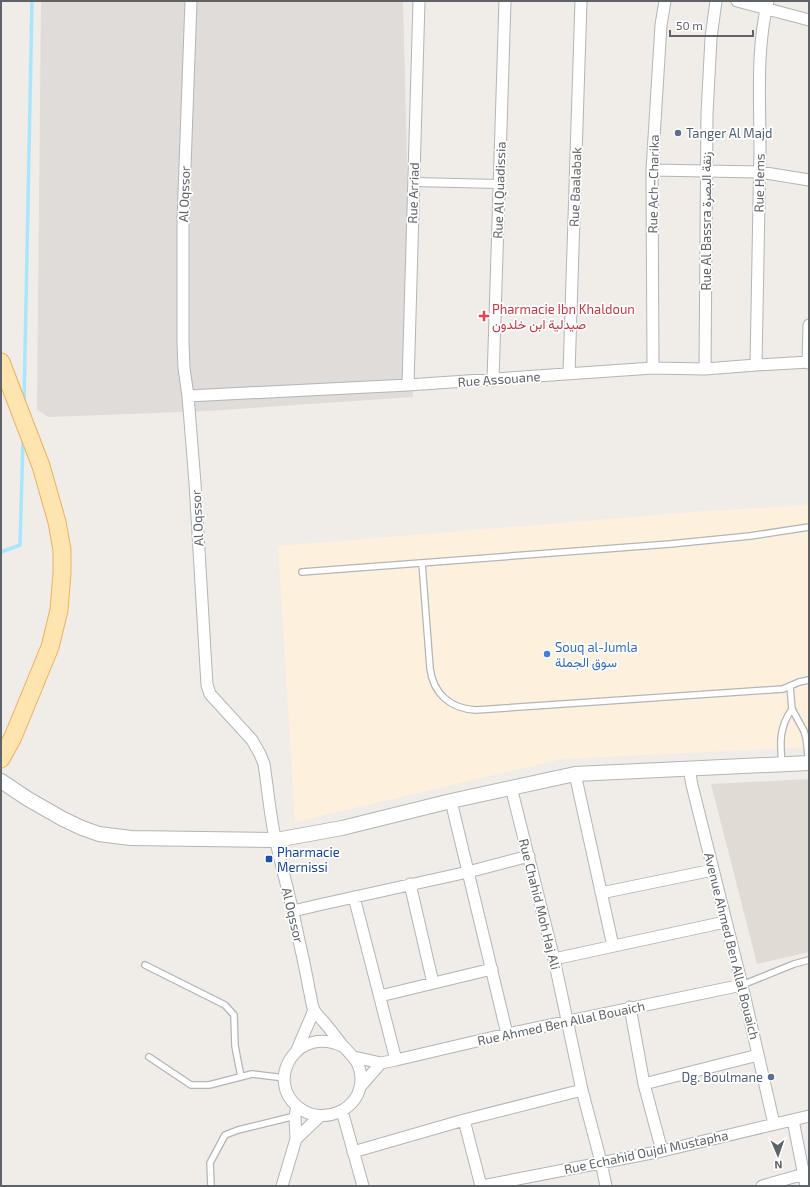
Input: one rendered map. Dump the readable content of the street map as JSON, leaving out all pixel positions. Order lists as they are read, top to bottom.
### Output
{
  "streets": {
    "street": [
      "Rue Hems",
      "Rue Ach–Charika",
      "Rue Baalabak",
      "Rue Al Quadissia",
      "Rue Arriad",
      "Al Oqssor",
      "Rue Al Bassra زنقة البصرة",
      "Rue Assouane",
      "Rue Chahid Moh Haj Ali",
      "Avenue Ahmed Ben Allal Bouaich",
      "Rue Ahmed Ben Allal Bouaich",
      "Rue Echahid Oujdi Mustapha"
    ]
  },
  "crossings": [
    ["Rue Hems", "Rue Assouane"],
    ["Rue Ach–Charika", "Rue Assouane"],
    ["Rue Baalabak", "Rue Assouane"],
    ["Rue Al Quadissia", "Rue Assouane"],
    ["Rue Arriad", "Rue Assouane"],
    ["Al Oqssor", "Rue Assouane"],
    ["Al Oqssor", "Rue Ahmed Ben Allal Bouaich"],
    ["Rue Al Bassra زنقة البصرة", "Rue Assouane"],
    ["Rue Chahid Moh Haj Ali", "Rue Ahmed Ben Allal Bouaich"],
    ["Rue Chahid Moh Haj Ali", "Rue Echahid Oujdi Mustapha"],
    ["Avenue Ahmed Ben Allal Bouaich", "Rue Ahmed Ben Allal Bouaich"],
    ["Avenue Ahmed Ben Allal Bouaich", "Rue Echahid Oujdi Mustapha"]
  ],
  "places": {
    "other": ["Tanger Al Majd", "Souq al-Jumla سوق الجملة", "Dg. Boulmane"],
    "health": ["Pharmacie Ibn Khaldoun صيدلية ابن خلدون"],
    "transit": ["Pharmacie Mernissi"]
  },
  "scale_bar": "50 m",
  "north": "bottom"
}
